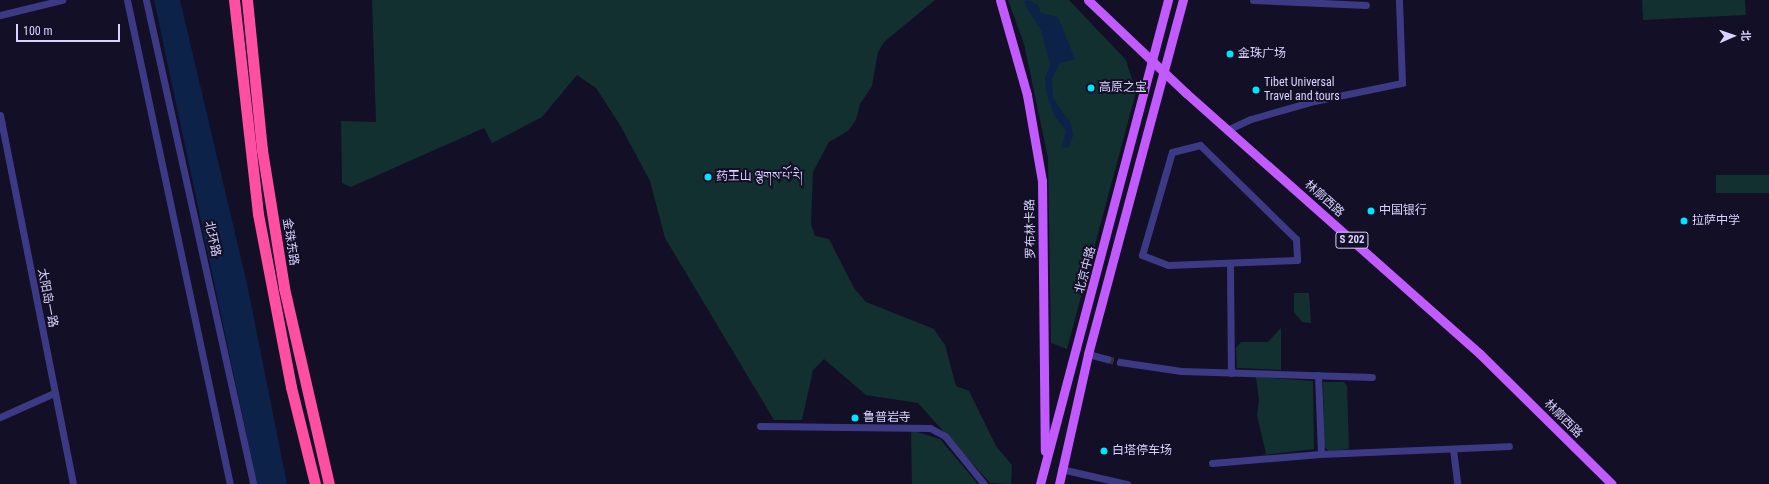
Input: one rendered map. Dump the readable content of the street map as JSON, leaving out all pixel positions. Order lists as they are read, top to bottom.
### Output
{
  "streets": {
    "highway": ["金珠东路"],
    "main road": [
      "林廓西路",
      "罗布林卡路",
      "S 202",
      "北京中路"
    ],
    "street": ["北环路", "太阳岛一路"]
  },
  "crossings": [
    ["林廓西路", "北京中路"],
    ["罗布林卡路", "北京中路"]
  ],
  "places": [
    "金珠广场",
    "高原之宝",
    "Tibet Universal Travel and tours",
    "药王山 ལྕགས་པོ་རི།",
    "中国银行",
    "拉萨中学",
    "鲁普岩寺",
    "白塔停车场"
  ],
  "scale_bar": "100 m",
  "north": "right"
}
